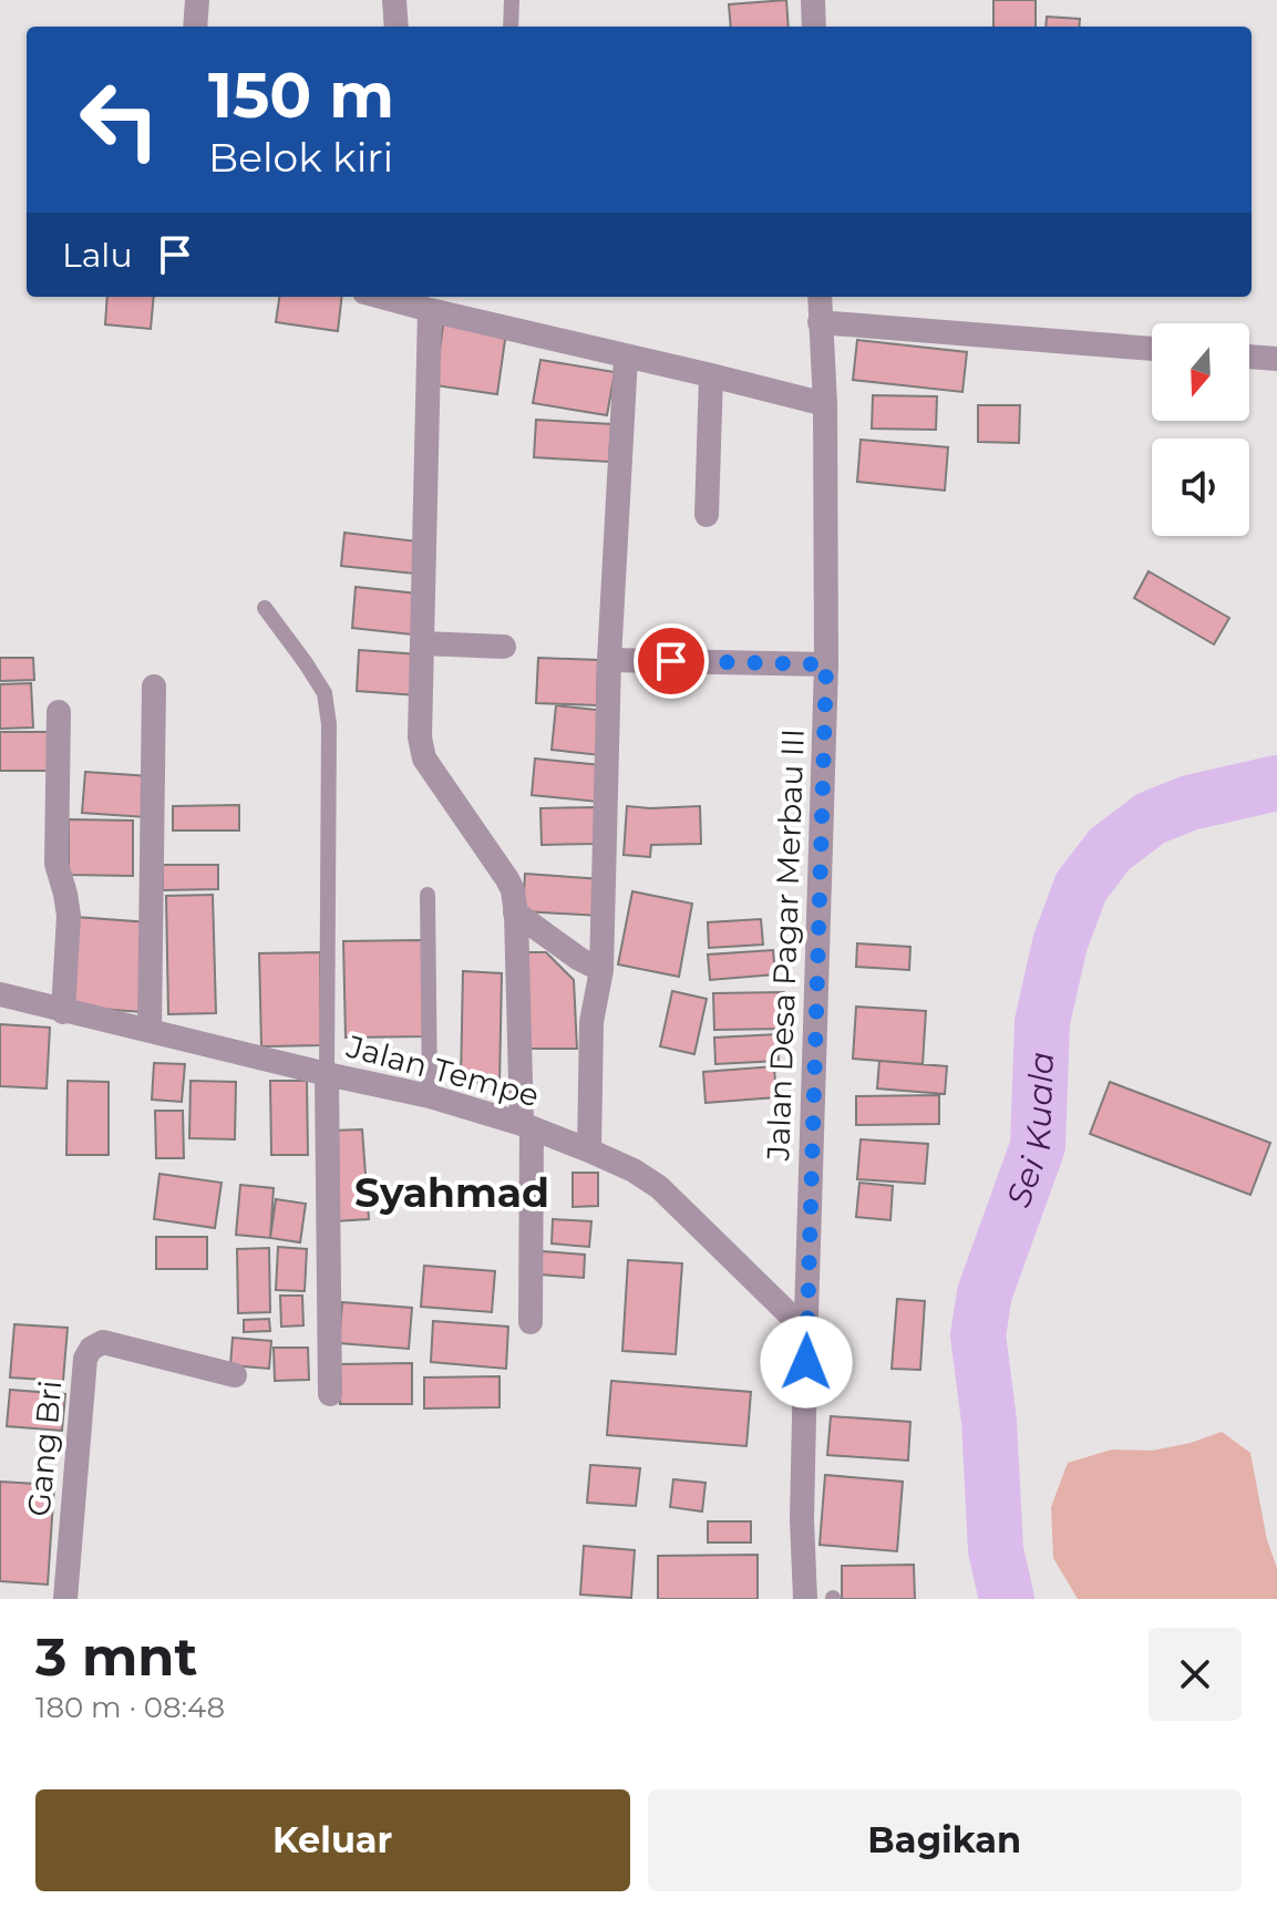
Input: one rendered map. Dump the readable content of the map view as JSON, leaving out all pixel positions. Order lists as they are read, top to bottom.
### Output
{
  "streets": {
    "street": ["Jalan Desa Pagar Merbau III", "Jalan Tempe", "Gang Bri"]
  },
  "crossings": [
    ["Jalan Desa Pagar Merbau III", "Jalan Tempe"]
  ],
  "districts": ["Syahmad"],
  "water": ["Sei Kuala"],
  "north": "bottom",
  "page": {
    "turn": ["150 m", "Belok kiri"],
    "then": "Lalu",
    "heading": ["3 mnt", "180 m · 08:48"],
    "buttons": ["Keluar", "Bagikan"]
  }
}
